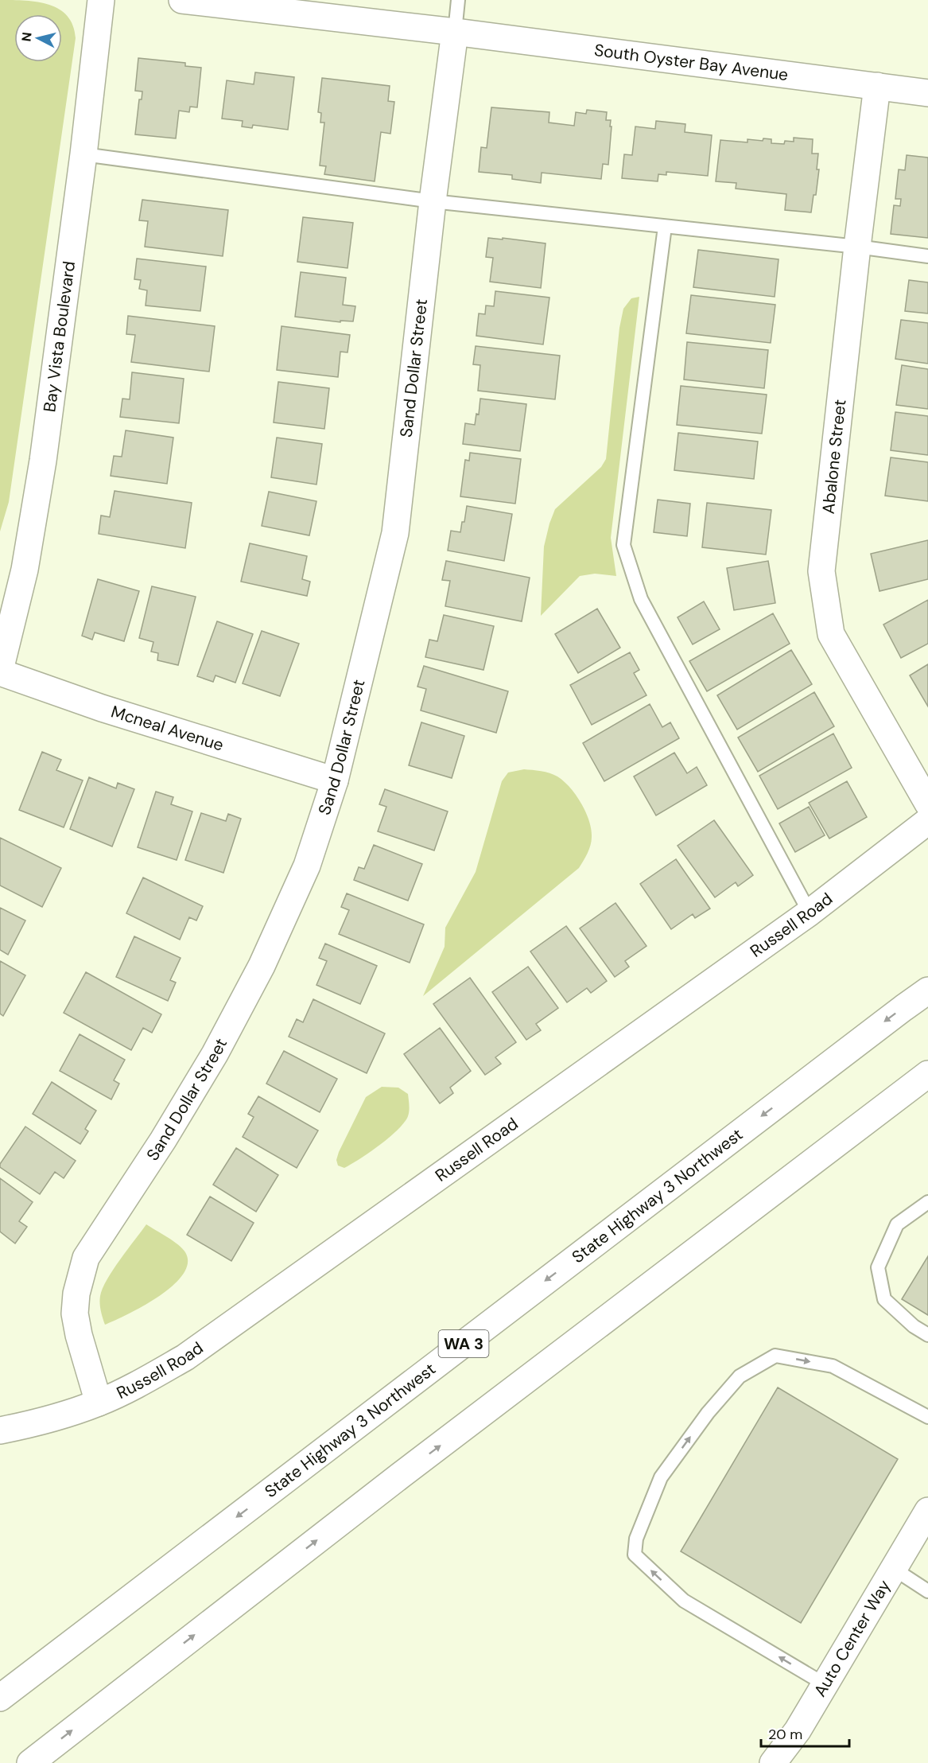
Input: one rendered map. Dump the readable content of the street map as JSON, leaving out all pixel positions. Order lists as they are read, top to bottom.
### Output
{
  "streets": {
    "main road": [
      "South Oyster Bay Avenue",
      "Bay Vista Boulevard",
      "Sand Dollar Street",
      "Abalone Street",
      "Mcneal Avenue",
      "Russell Road",
      "State Highway 3 Northwest",
      "WA 3",
      "Auto Center Way"
    ]
  },
  "crossings": [
    ["South Oyster Bay Avenue", "Sand Dollar Street"],
    ["South Oyster Bay Avenue", "Abalone Street"],
    ["Bay Vista Boulevard", "Mcneal Avenue"],
    ["Sand Dollar Street", "Mcneal Avenue"],
    ["Sand Dollar Street", "Russell Road"]
  ],
  "scale_bar": "20 m",
  "north": "left"
}
